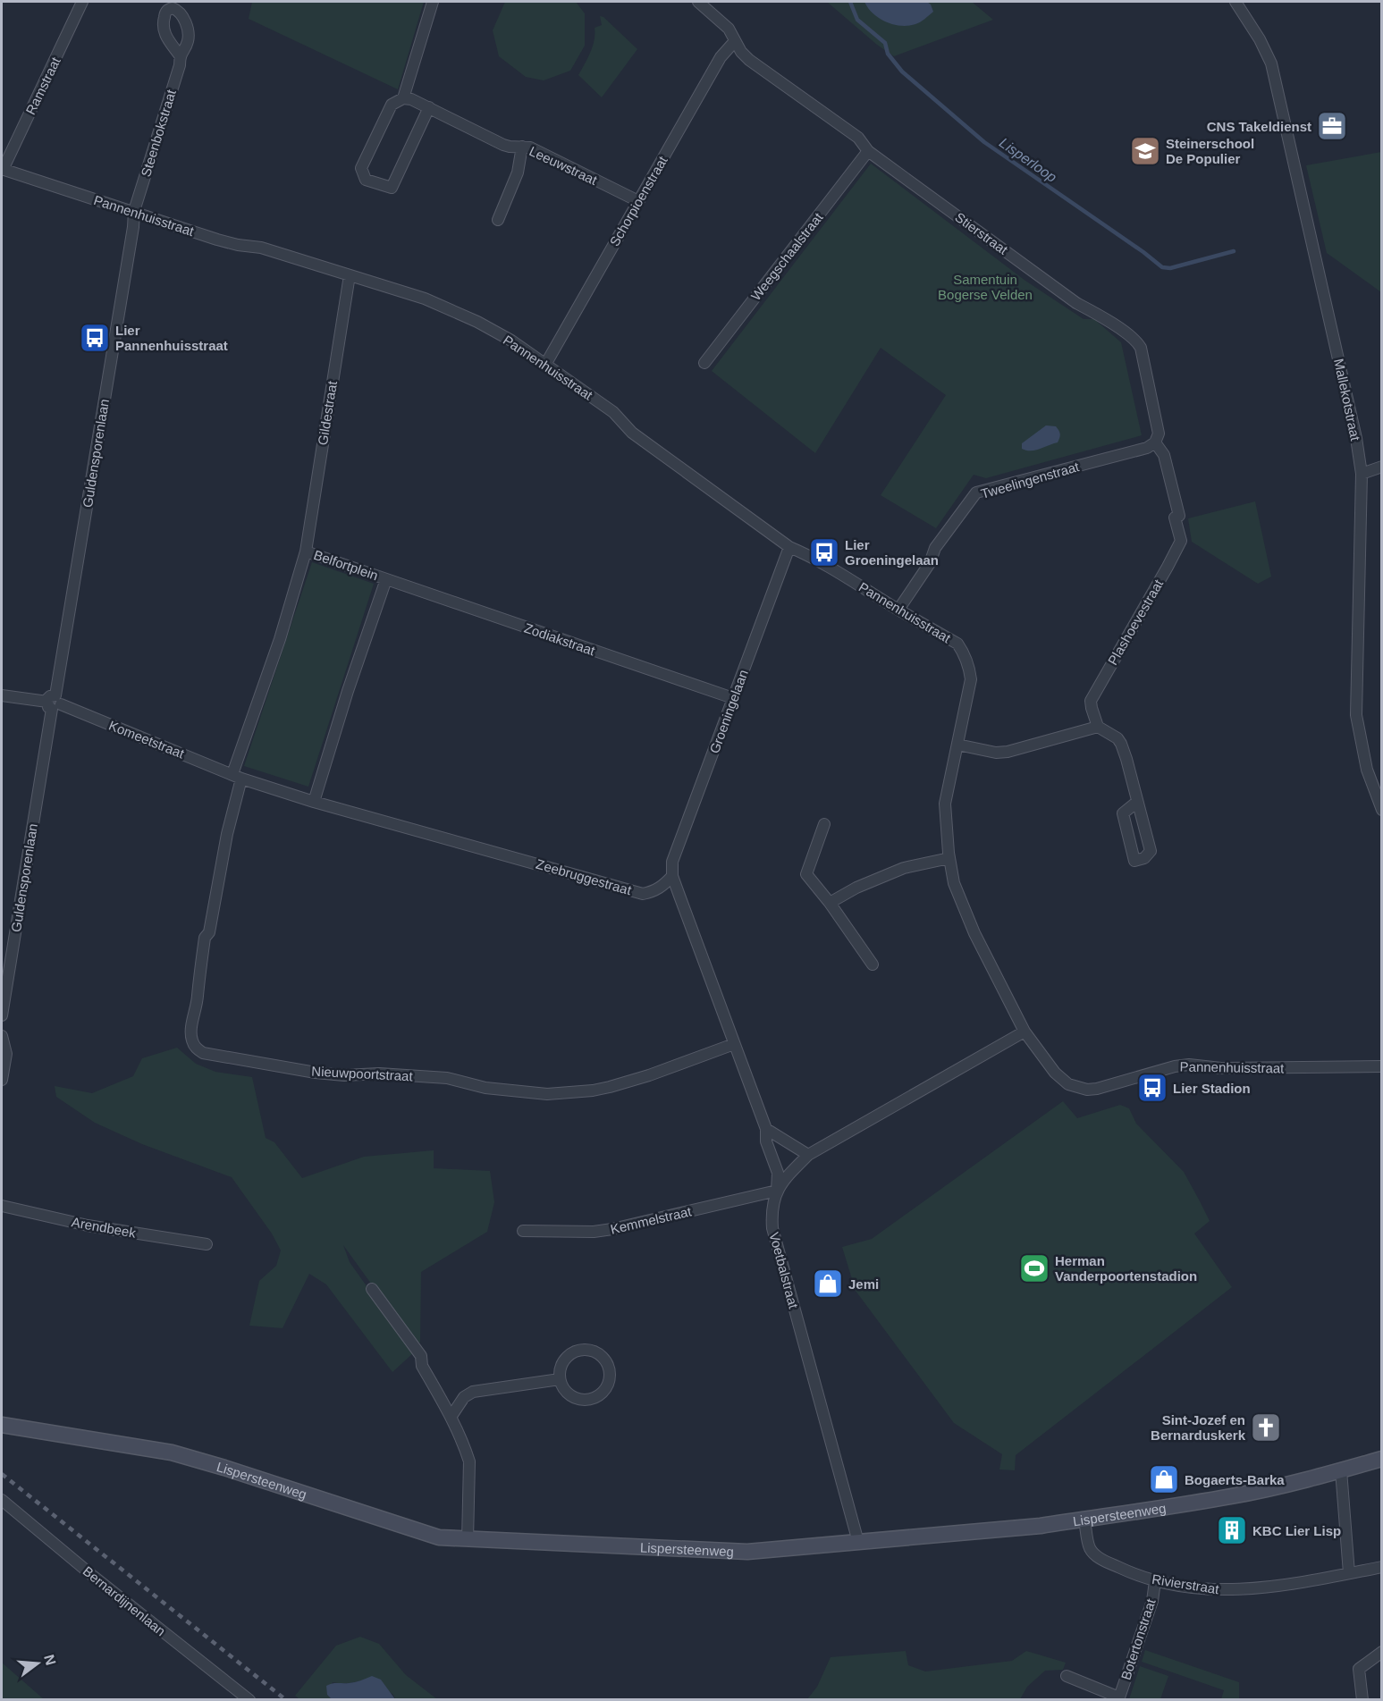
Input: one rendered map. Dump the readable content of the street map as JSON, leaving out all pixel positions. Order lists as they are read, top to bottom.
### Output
{
  "streets": {
    "street": [
      "Ramstraat",
      "Steenbokstraat",
      "Leeuwstraat",
      "Schorpioenstraat",
      "Pannenhuisstraat",
      "Stierstraat",
      "Weegschaalstraat",
      "Mallekotstraat",
      "Gildestraat",
      "Guldensporenlaan",
      "Tweelingenstraat",
      "Belfortplein",
      "Plashoevestraat",
      "Zodiakstraat",
      "Groeningelaan",
      "Komeetstraat",
      "Zeebruggestraat",
      "Nieuwpoortstraat",
      "Kemmelstraat",
      "Arendbeek",
      "Voetbalstraat",
      "Lispersteenweg",
      "Rivierstraat",
      "Bernardijnenlaan",
      "Botertonstraat"
    ]
  },
  "crossings": [
    ["Ramstraat", "Pannenhuisstraat"],
    ["Steenbokstraat", "Pannenhuisstraat"],
    ["Steenbokstraat", "Guldensporenlaan"],
    ["Leeuwstraat", "Schorpioenstraat"],
    ["Schorpioenstraat", "Pannenhuisstraat"],
    ["Schorpioenstraat", "Stierstraat"],
    ["Pannenhuisstraat", "Gildestraat"],
    ["Pannenhuisstraat", "Guldensporenlaan"],
    ["Pannenhuisstraat", "Tweelingenstraat"],
    ["Pannenhuisstraat", "Groeningelaan"],
    ["Pannenhuisstraat", "Voetbalstraat"],
    ["Stierstraat", "Weegschaalstraat"],
    ["Stierstraat", "Tweelingenstraat"],
    ["Stierstraat", "Plashoevestraat"],
    ["Gildestraat", "Belfortplein"],
    ["Guldensporenlaan", "Komeetstraat"],
    ["Tweelingenstraat", "Plashoevestraat"],
    ["Belfortplein", "Zodiakstraat"],
    ["Belfortplein", "Komeetstraat"],
    ["Belfortplein", "Zeebruggestraat"],
    ["Belfortplein", "Nieuwpoortstraat"],
    ["Zodiakstraat", "Groeningelaan"],
    ["Groeningelaan", "Zeebruggestraat"],
    ["Komeetstraat", "Zeebruggestraat"],
    ["Komeetstraat", "Nieuwpoortstraat"],
    ["Zeebruggestraat", "Nieuwpoortstraat"],
    ["Kemmelstraat", "Voetbalstraat"],
    ["Voetbalstraat", "Lispersteenweg"],
    ["Lispersteenweg", "Rivierstraat"],
    ["Rivierstraat", "Botertonstraat"]
  ],
  "water": ["Lisperloop"],
  "parks": ["Samentuin Bogerse Velden"],
  "places": {
    "office": ["CNS Takeldienst"],
    "school or university": ["Steinerschool De Populier"],
    "bus stop": ["Lier Pannenhuisstraat", "Lier Groeningelaan", "Lier Stadion"],
    "sports": ["Herman Vanderpoortenstadion"],
    "shop": ["Jemi", "Bogaerts-Barka"],
    "church": ["Sint-Jozef en Bernarduskerk"],
    "building": ["KBC Lier Lisp"]
  },
  "north": "right"
}
